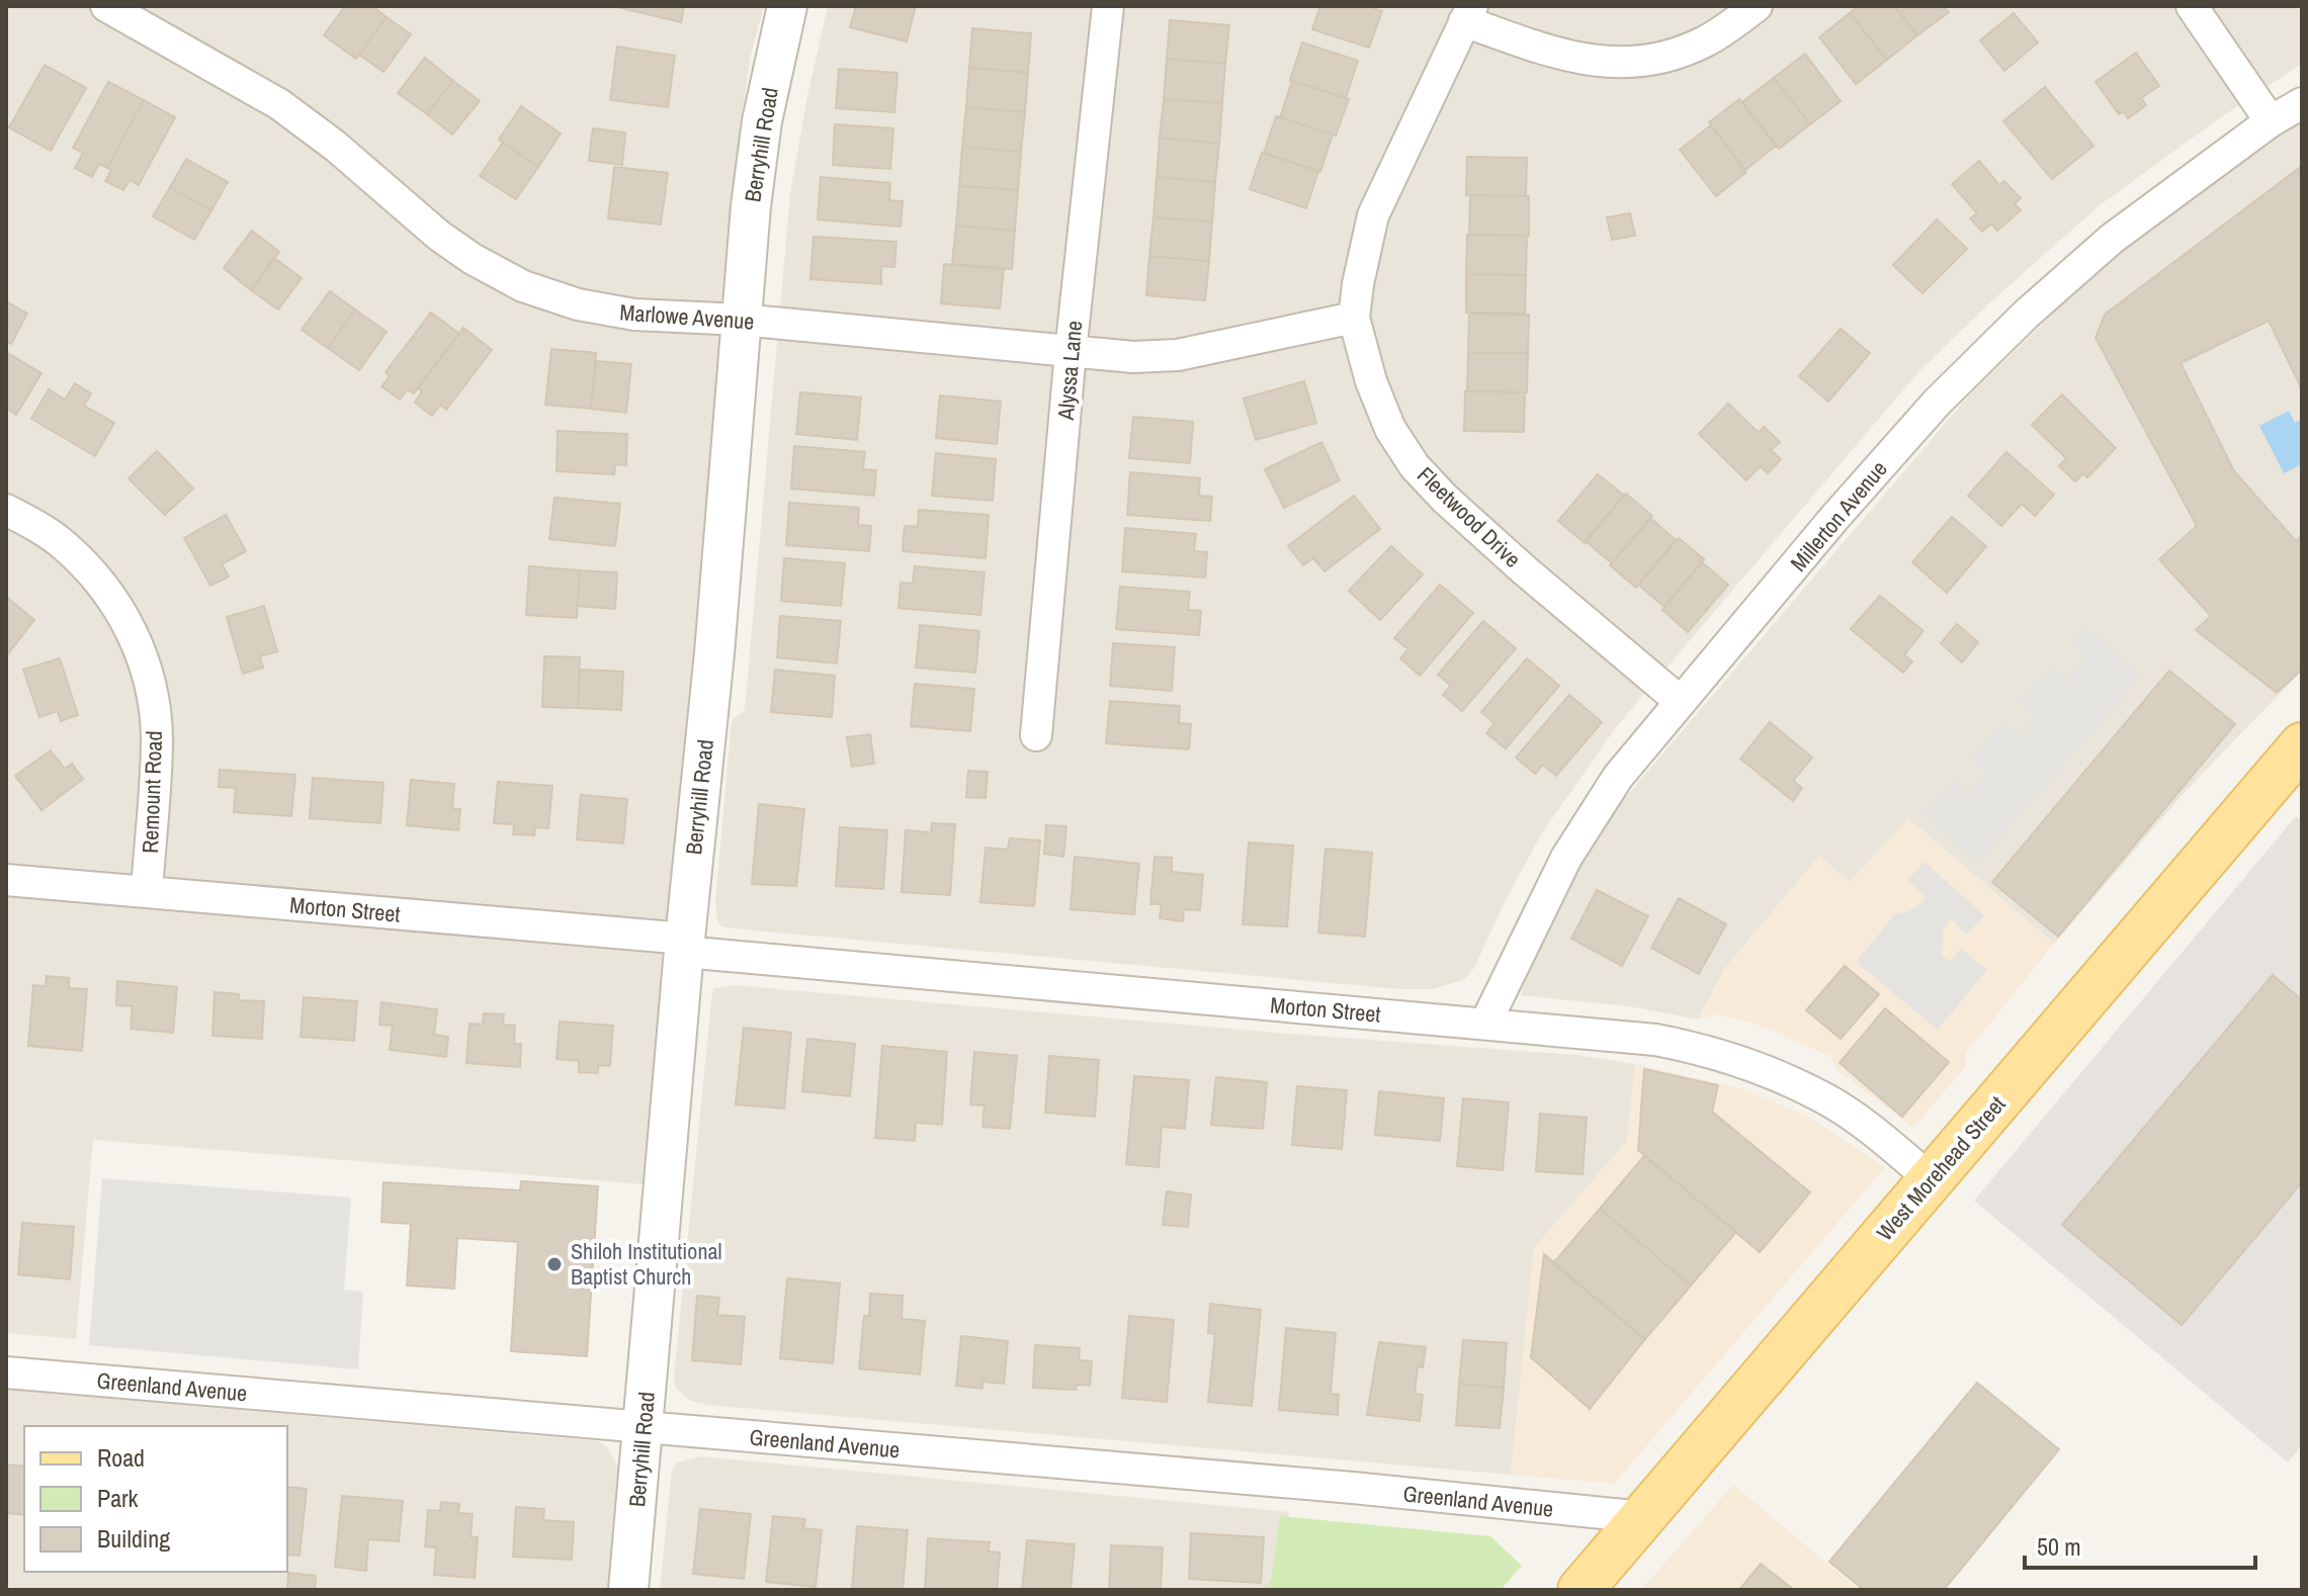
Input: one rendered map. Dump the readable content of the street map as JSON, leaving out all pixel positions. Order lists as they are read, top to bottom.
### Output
{
  "streets": {
    "main road": ["West Morehead Street"],
    "street": [
      "Berryhill Road",
      "Marlowe Avenue",
      "Alyssa Lane",
      "Millerton Avenue",
      "Fleetwood Drive",
      "Remount Road",
      "Morton Street",
      "Greenland Avenue"
    ]
  },
  "crossings": [
    ["Berryhill Road", "Marlowe Avenue"],
    ["Berryhill Road", "Morton Street"],
    ["Berryhill Road", "Greenland Avenue"],
    ["Marlowe Avenue", "Alyssa Lane"],
    ["Marlowe Avenue", "Fleetwood Drive"],
    ["Millerton Avenue", "Fleetwood Drive"],
    ["Millerton Avenue", "Morton Street"],
    ["Remount Road", "Morton Street"],
    ["Morton Street", "West Morehead Street"],
    ["West Morehead Street", "Greenland Avenue"]
  ],
  "places": ["Shiloh Institutional Baptist Church"],
  "legend": ["Road", "Park", "Building"],
  "scale_bar": "50 m"
}
